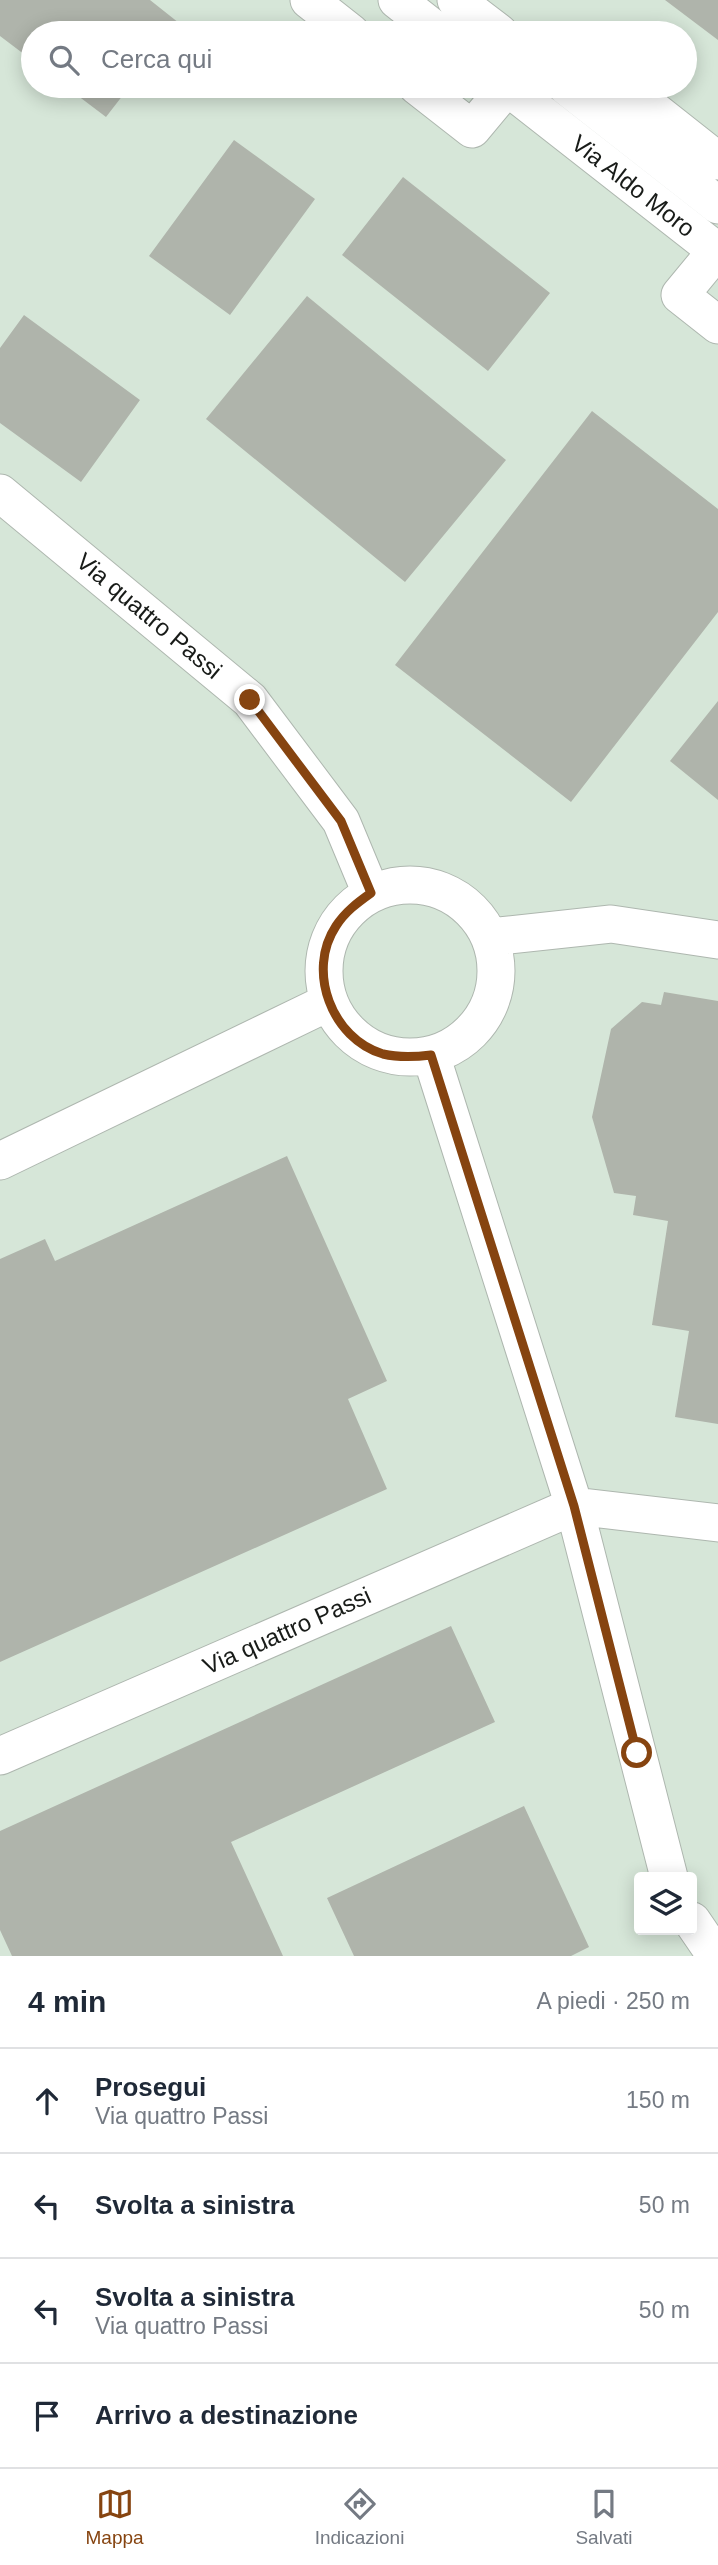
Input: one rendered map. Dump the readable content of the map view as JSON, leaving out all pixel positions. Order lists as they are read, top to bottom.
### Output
{
  "streets": {
    "street": ["Via Aldo Moro", "Via quattro Passi"]
  },
  "page": {
    "search": "Cerca qui",
    "heading": ["4 min", "A piedi · 250 m"],
    "list": [
      ["Prosegui", "Via quattro Passi", "150 m"],
      ["Svolta a sinistra", "50 m"],
      ["Svolta a sinistra", "Via quattro Passi", "50 m"],
      "Arrivo a destinazione"
    ],
    "nav": ["Mappa", "Indicazioni", "Salvati"]
  }
}
